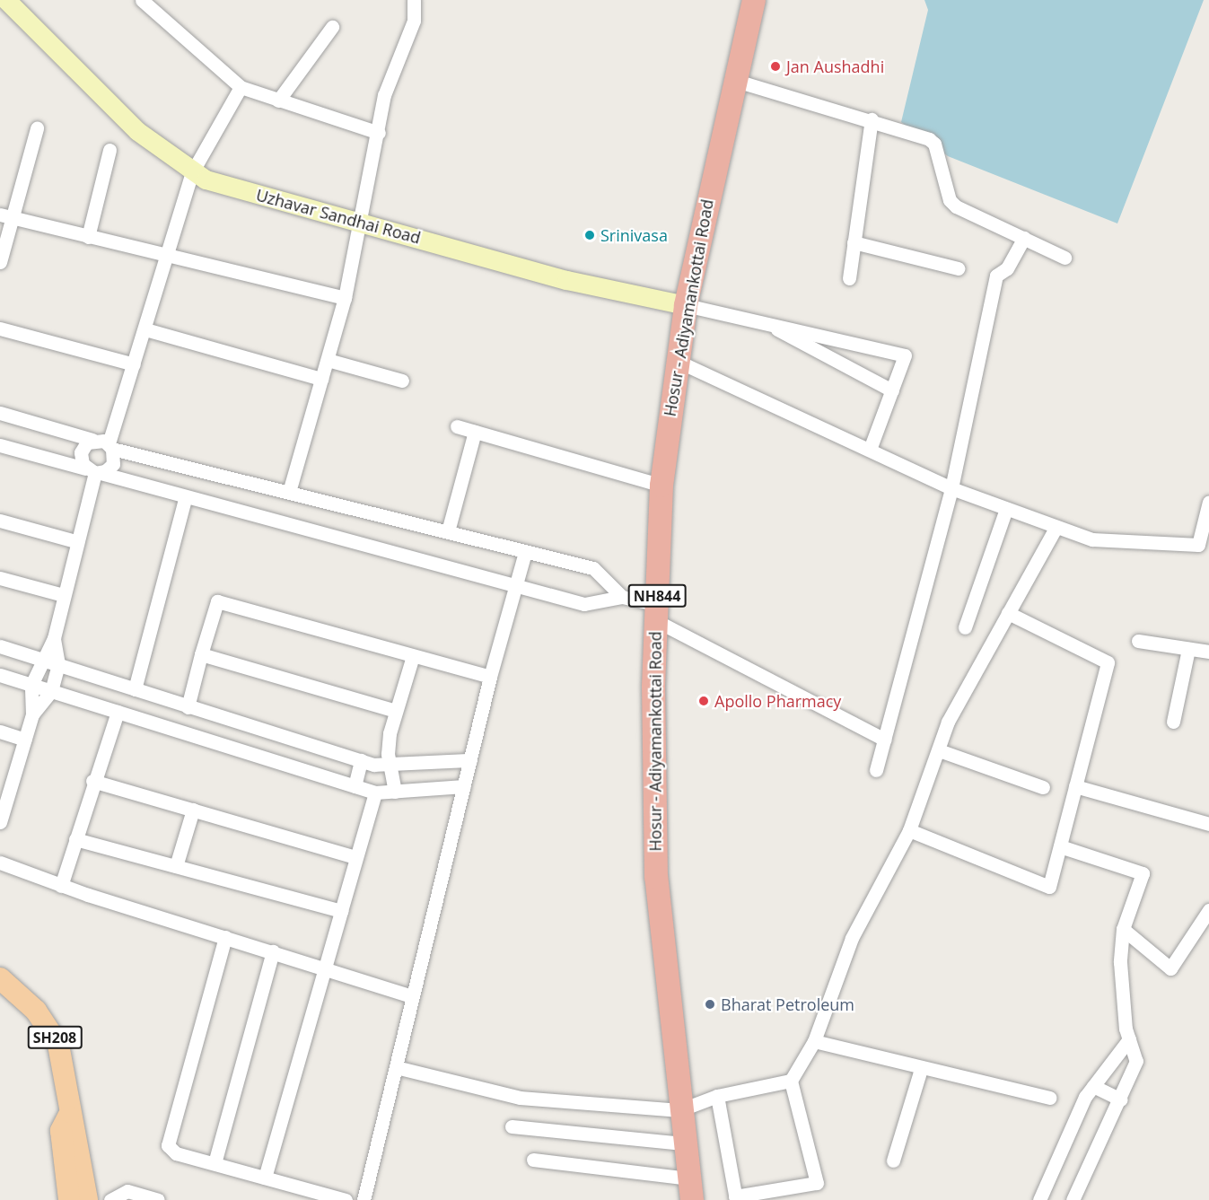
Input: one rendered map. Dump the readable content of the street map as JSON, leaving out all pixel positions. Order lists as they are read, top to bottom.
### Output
{
  "streets": {
    "highway": ["Hosur - Adiyamankottai Road", "NH844"],
    "main road": ["Uzhavar Sandhai Road", "SH208"]
  },
  "crossings": [
    ["Uzhavar Sandhai Road", "Hosur - Adiyamankottai Road"]
  ],
  "places": [
    "Jan Aushadhi",
    "Srinivasa",
    "Apollo Pharmacy",
    "Bharat Petroleum"
  ]
}
